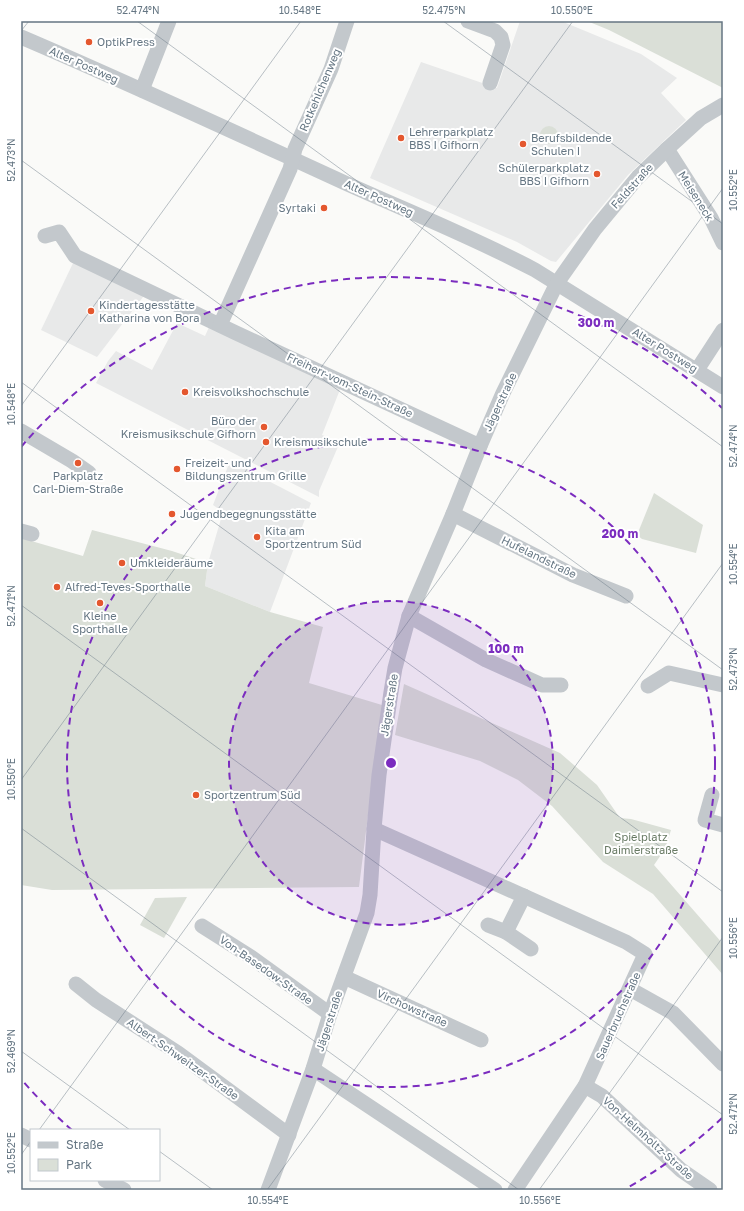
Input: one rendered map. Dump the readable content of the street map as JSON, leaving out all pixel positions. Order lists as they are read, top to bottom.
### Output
{
  "streets": {
    "street": [
      "Alter Postweg",
      "Rotkehlchenweg",
      "Feldstraße",
      "Meiseneck",
      "Freiherr-vom-Stein-Straße",
      "Jägerstraße",
      "Hufelandstraße",
      "Von-Basedow-Straße",
      "Virchowstraße",
      "Sauerbruchstraße",
      "Albert-Schweitzer-Straße",
      "Von-Helmholtz-Straße"
    ]
  },
  "crossings": [
    ["Alter Postweg", "Rotkehlchenweg"],
    ["Alter Postweg", "Feldstraße"],
    ["Alter Postweg", "Jägerstraße"],
    ["Feldstraße", "Meiseneck"],
    ["Feldstraße", "Jägerstraße"],
    ["Freiherr-vom-Stein-Straße", "Jägerstraße"],
    ["Jägerstraße", "Hufelandstraße"],
    ["Jägerstraße", "Von-Basedow-Straße"],
    ["Jägerstraße", "Virchowstraße"],
    ["Jägerstraße", "Sauerbruchstraße"],
    ["Jägerstraße", "Albert-Schweitzer-Straße"],
    ["Sauerbruchstraße", "Von-Helmholtz-Straße"]
  ],
  "parks": ["Spielplatz Daimlerstraße"],
  "places": [
    "OptikPress",
    "Lehrerparkplatz BBS I Gifhorn",
    "Berufsbildende Schulen I",
    "Schülerparkplatz BBS I Gifhorn",
    "Syrtaki",
    "Kindertagesstätte Katharina von Bora",
    "Kreisvolkshochschule",
    "Büro der Kreismusikschule Gifhorn",
    "Kreismusikschule",
    "Parkplatz Carl-Diem-Straße",
    "Freizeit- und Bildungszentrum Grille",
    "Jugendbegegnungsstätte",
    "Kita am Sportzentrum Süd",
    "Umkleideräume",
    "Alfred-Teves-Sporthalle",
    "Kleine Sporthalle",
    "Sportzentrum Süd"
  ],
  "legend": ["Straße", "Park"],
  "coordinates": [
    "52.474°N",
    "10.548°E",
    "52.475°N",
    "10.550°E",
    "52.473°N",
    "10.552°E",
    "10.554°E",
    "52.471°N",
    "10.556°E",
    "52.469°N"
  ],
  "rings": ["300 m", "200 m", "100 m"]
}
